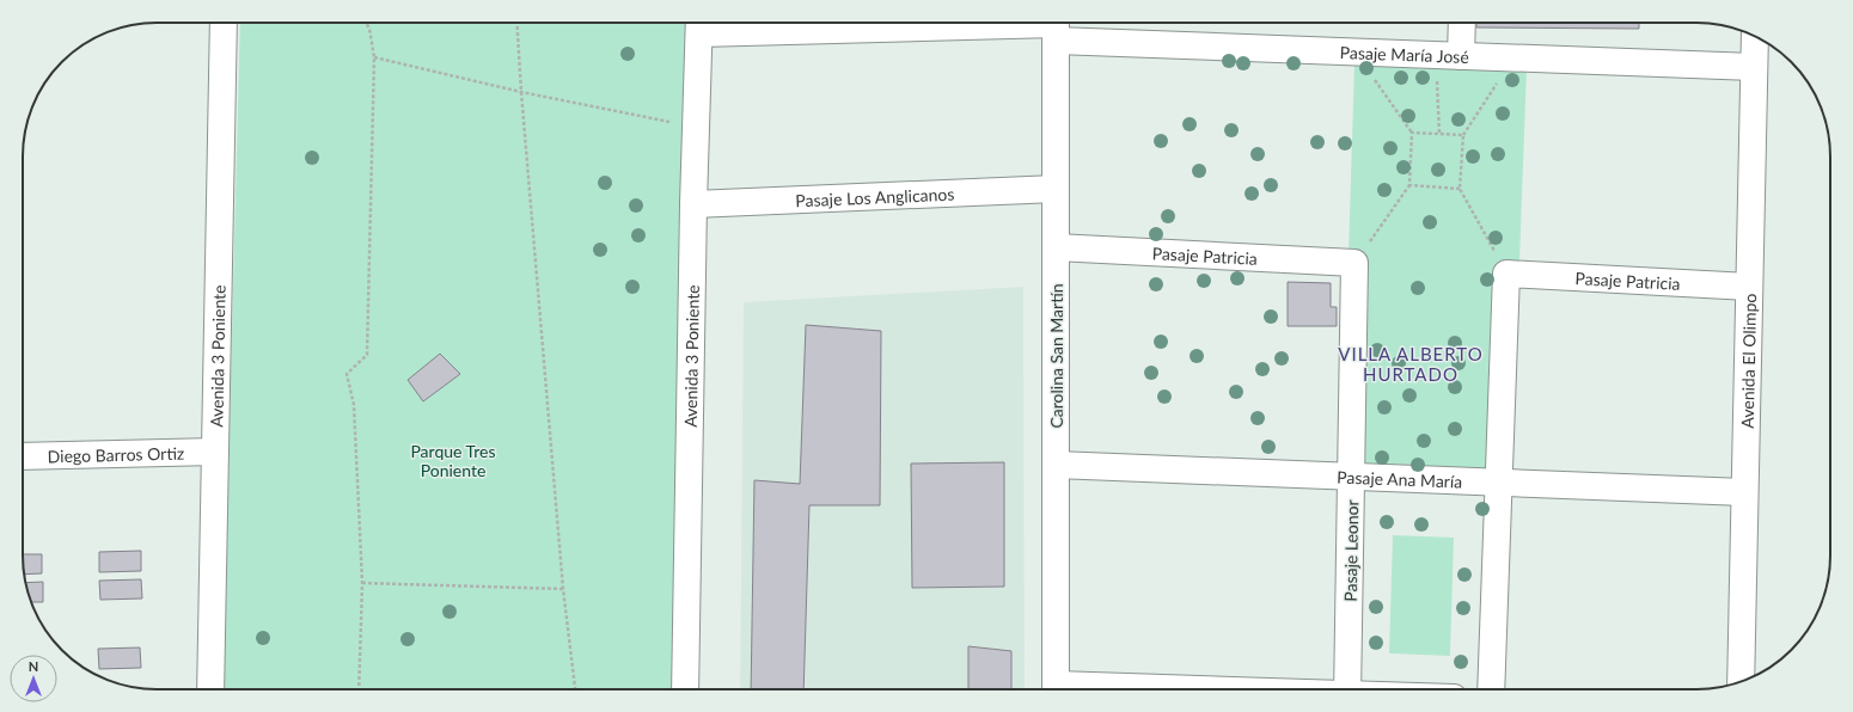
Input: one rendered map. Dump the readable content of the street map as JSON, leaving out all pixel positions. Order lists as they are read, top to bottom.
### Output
{
  "streets": {
    "street": [
      "Pasaje María José",
      "Pasaje Los Anglicanos",
      "Pasaje Patricia",
      "Avenida 3 Poniente",
      "Carolina San Martín",
      "Avenida El Olimpo",
      "Diego Barros Ortiz",
      "Pasaje Ana María",
      "Pasaje Leonor"
    ]
  },
  "crossings": [
    ["Pasaje María José", "Avenida 3 Poniente"],
    ["Pasaje María José", "Carolina San Martín"],
    ["Pasaje María José", "Avenida El Olimpo"],
    ["Pasaje Los Anglicanos", "Avenida 3 Poniente"],
    ["Pasaje Los Anglicanos", "Carolina San Martín"],
    ["Pasaje Patricia", "Carolina San Martín"],
    ["Pasaje Patricia", "Avenida El Olimpo"],
    ["Pasaje Patricia", "Pasaje Leonor"],
    ["Avenida 3 Poniente", "Diego Barros Ortiz"],
    ["Carolina San Martín", "Pasaje Ana María"],
    ["Avenida El Olimpo", "Pasaje Ana María"],
    ["Pasaje Ana María", "Pasaje Leonor"]
  ],
  "districts": ["VILLA ALBERTO HURTADO"],
  "parks": ["Parque Tres Poniente"],
  "north": "top"
}
